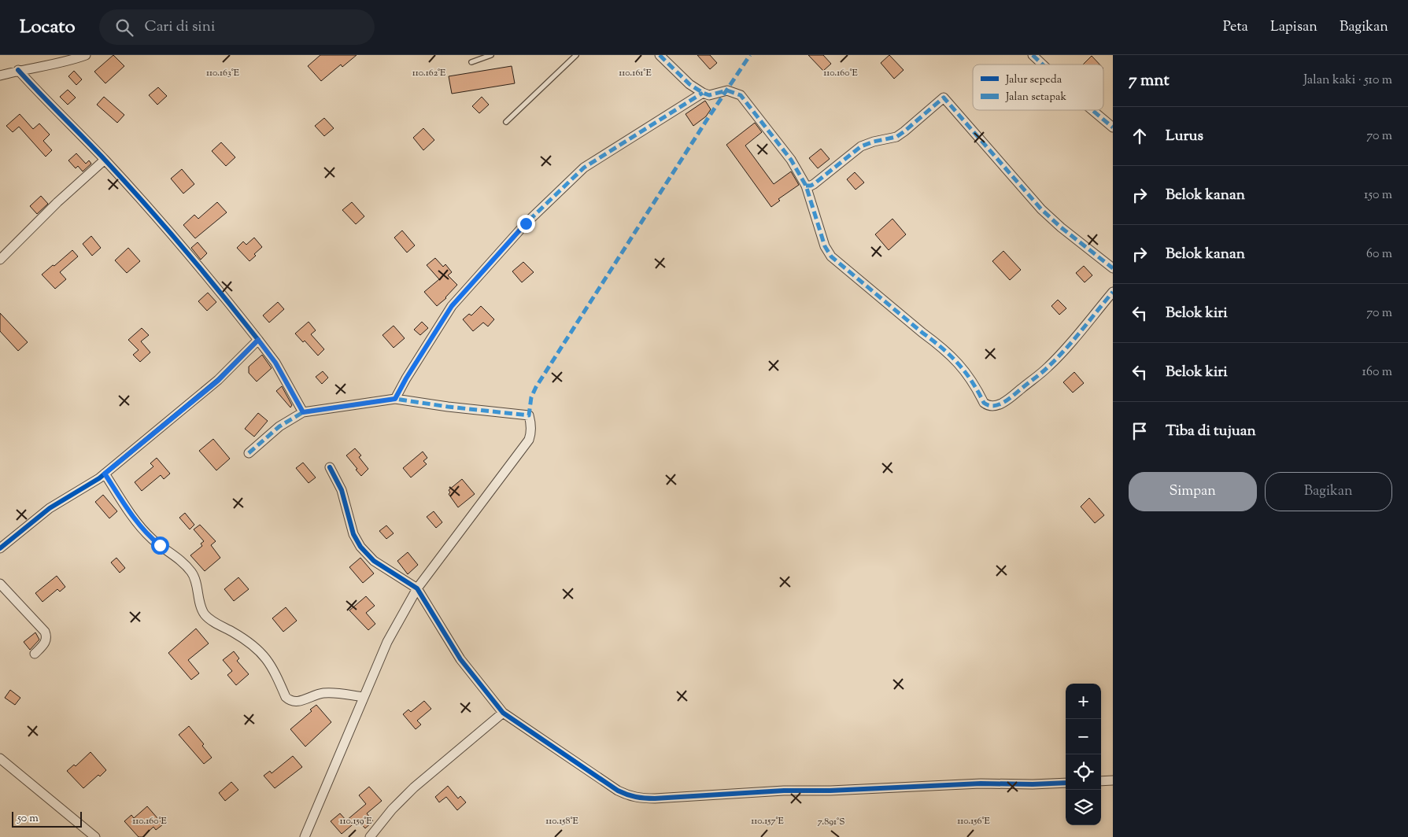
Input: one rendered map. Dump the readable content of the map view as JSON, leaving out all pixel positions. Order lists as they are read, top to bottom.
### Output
{
  "legend": ["Jalur sepeda", "Jalan setapak"],
  "scale_bar": "50 m",
  "page": {
    "header": "Locato",
    "search": "Cari di sini",
    "nav": ["Peta", "Lapisan", "Bagikan"],
    "heading": ["7 mnt", "Jalan kaki · 510 m"],
    "list": [
      ["Lurus", "70 m"],
      ["Belok kanan", "150 m"],
      ["Belok kanan", "60 m"],
      ["Belok kiri", "70 m"],
      ["Belok kiri", "160 m"],
      "Tiba di tujuan"
    ],
    "buttons": ["Simpan", "Bagikan"],
    "map_buttons": ["+", "−"],
    "scale": "50 m"
  },
  "coordinates": [
    "110.163°E",
    "110.162°E",
    "110.161°E",
    "110.160°E",
    "110.159°E",
    "110.158°E",
    "110.157°E",
    "110.156°E",
    "7.891°S"
  ]
}
